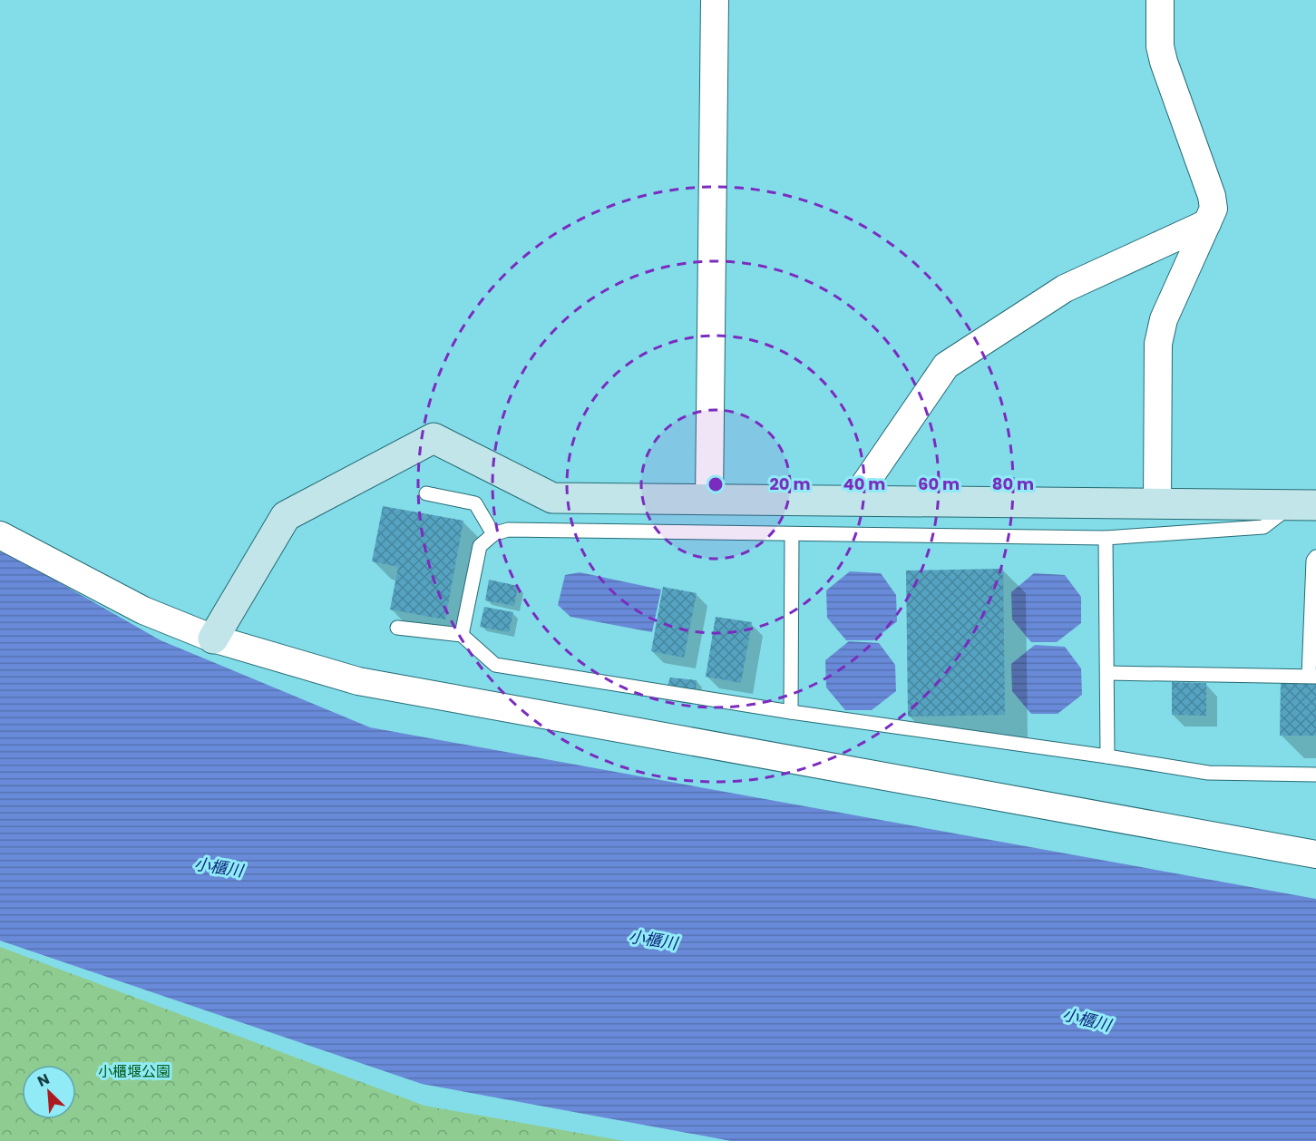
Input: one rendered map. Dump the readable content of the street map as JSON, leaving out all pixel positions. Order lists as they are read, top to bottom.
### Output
{
  "water": ["小櫃川"],
  "parks": ["小櫃堰公園"],
  "north": "top left",
  "rings": [
    "20 m",
    "40 m",
    "60 m",
    "80 m"
  ]
}
